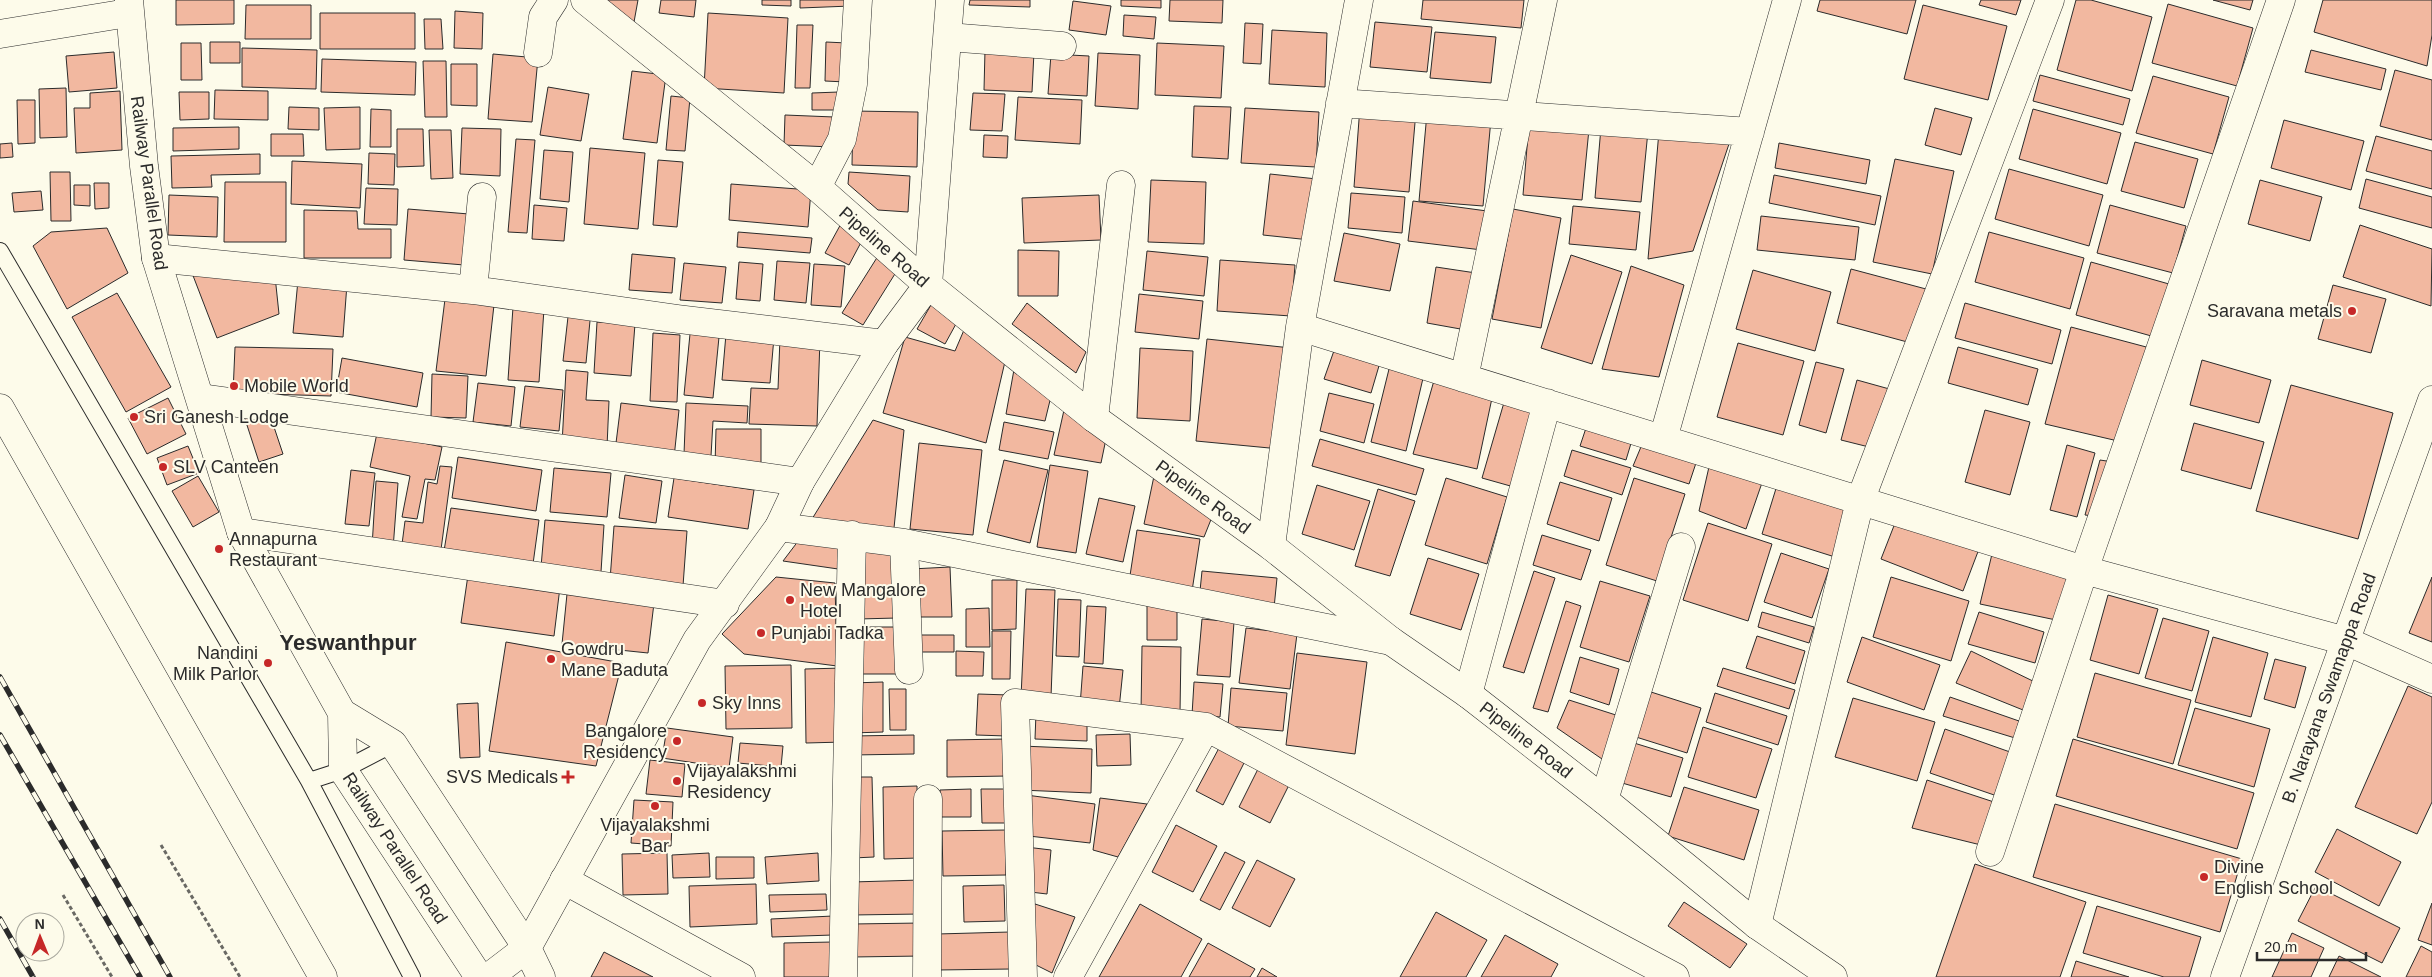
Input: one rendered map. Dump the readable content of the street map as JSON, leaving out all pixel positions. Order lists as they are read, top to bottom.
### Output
{
  "streets": {
    "street": ["Railway Parallel Road", "Pipeline Road", "B. Narayana Swamappa Road"]
  },
  "districts": ["Yeswanthpur"],
  "places": {
    "other": [
      "Saravana metals",
      "Mobile World",
      "Sri Ganesh Lodge",
      "SLV Canteen",
      "Annapurna Restaurant",
      "New Mangalore Hotel",
      "Punjabi Tadka",
      "Gowdru Mane Baduta",
      "Nandini Milk Parlor",
      "Sky Inns",
      "Bangalore Residency",
      "Vijayalakshmi Residency",
      "Vijayalakshmi Bar",
      "Divine English School"
    ],
    "health": ["SVS Medicals"]
  },
  "scale_bar": "20 m",
  "north": "top"
}
